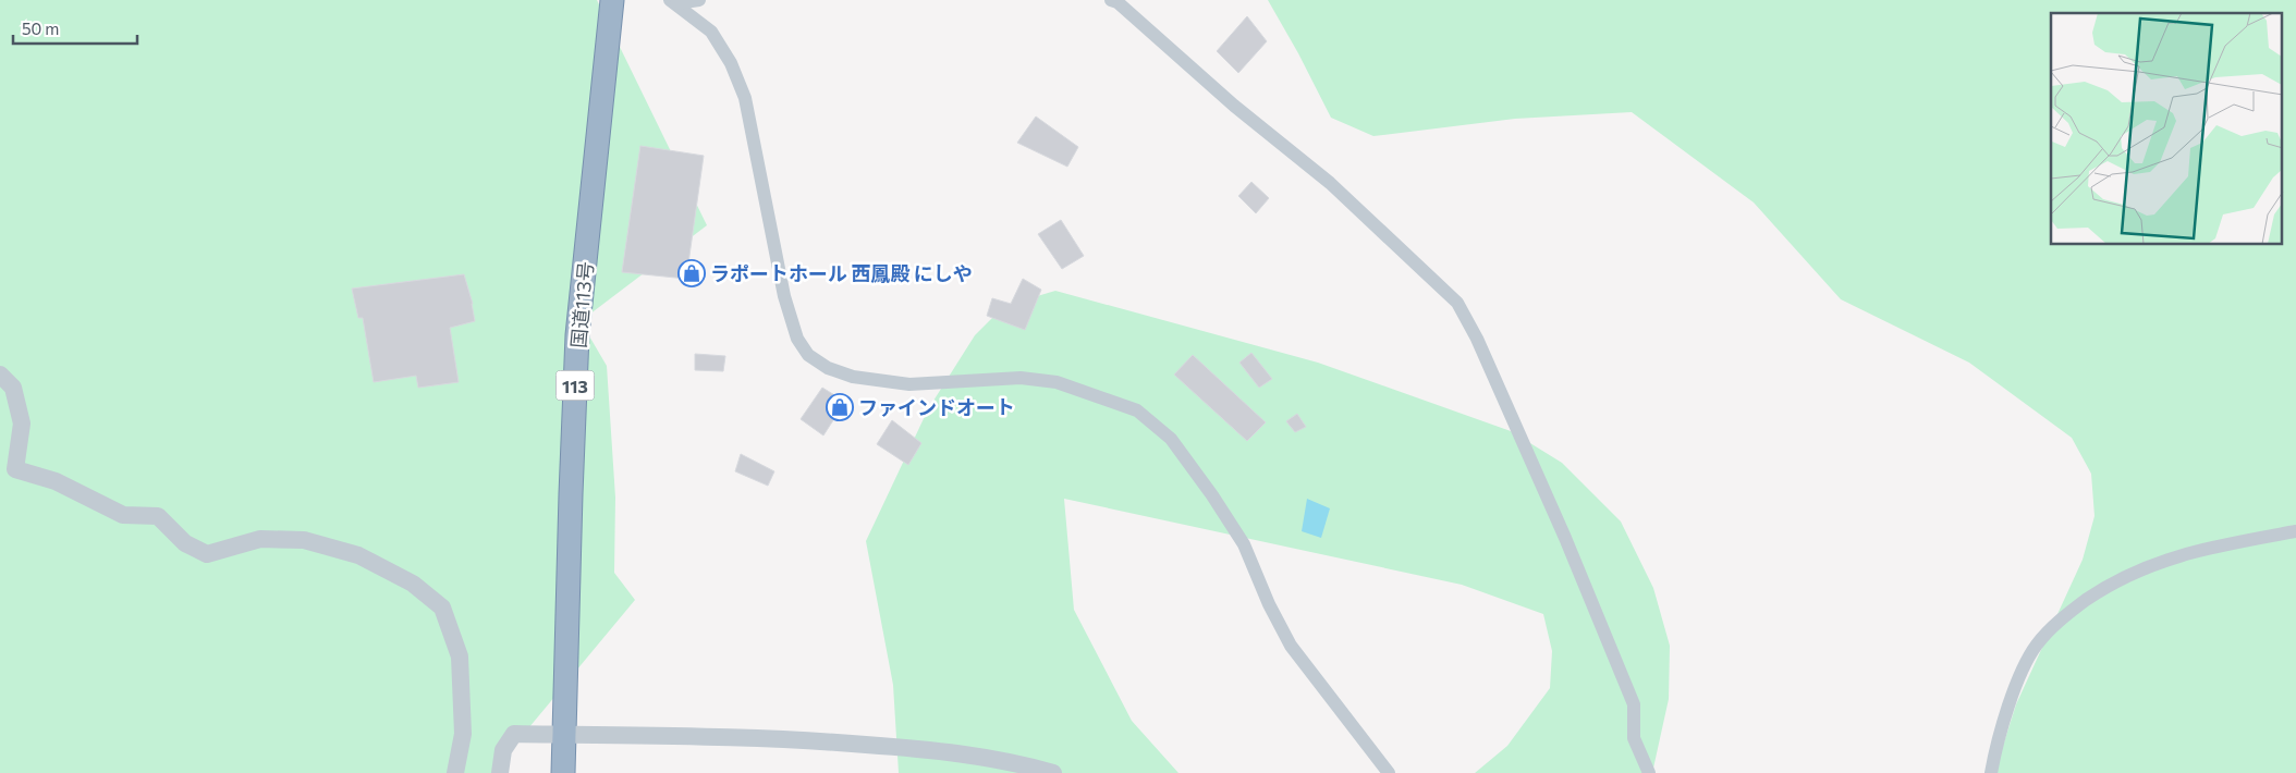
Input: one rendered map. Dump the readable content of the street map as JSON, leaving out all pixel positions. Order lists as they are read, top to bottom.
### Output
{
  "streets": {
    "highway": ["国道113号", "113"]
  },
  "places": {
    "shop": ["ラポートホール 西鳳殿 にしや", "ファインドオート"]
  },
  "scale_bar": "50 m"
}
